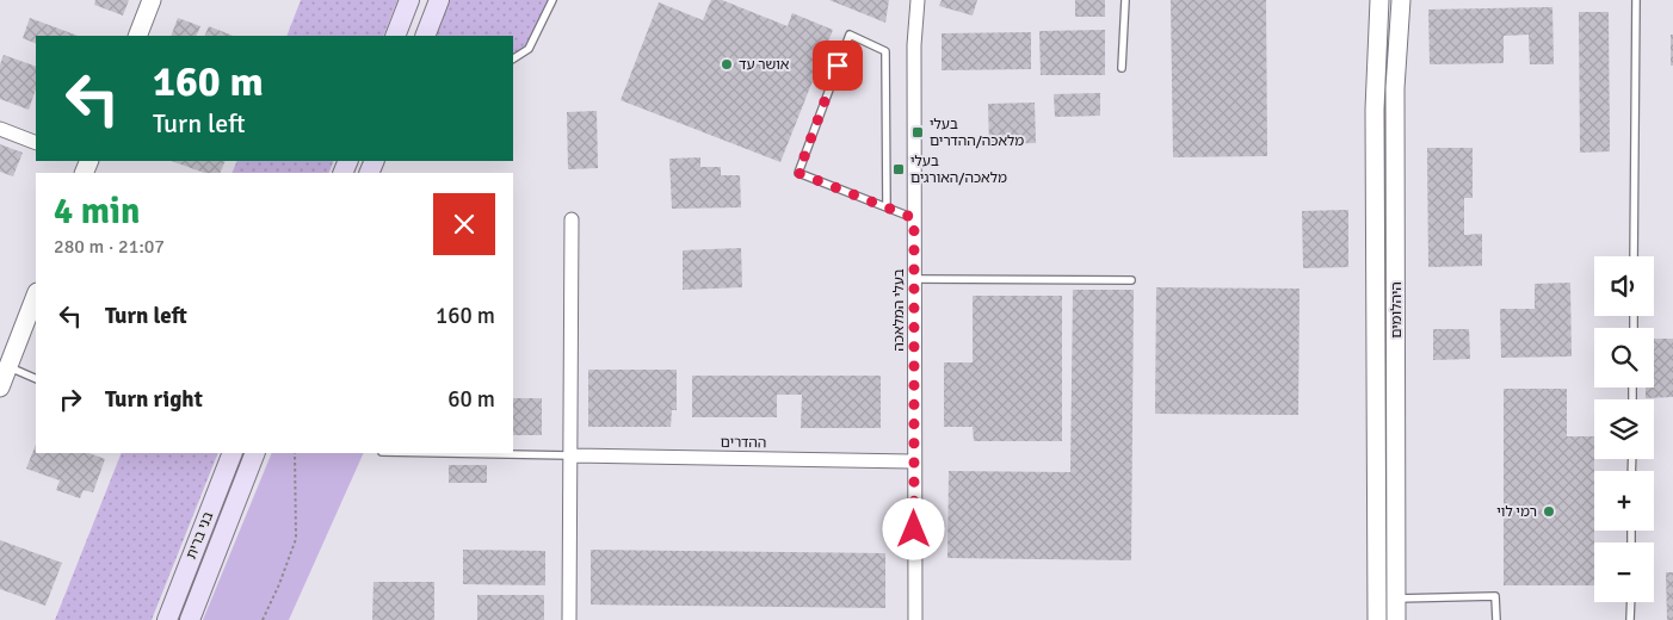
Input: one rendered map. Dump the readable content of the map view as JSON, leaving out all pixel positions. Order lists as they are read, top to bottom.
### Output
{
  "streets": {
    "main road": ["בני ברית"],
    "street": ["בעלי המלאכה", "היהלומים", "ההדרים"]
  },
  "crossings": [
    ["בעלי המלאכה", "ההדרים"]
  ],
  "places": {
    "other": ["אושר עד", "רמי לוי"],
    "transit": ["בעלי מלאכה/ההדרים", "בעלי מלאכה/האורגים"]
  },
  "page": {
    "turn": ["160 m", "Turn left"],
    "heading": ["4 min", "280 m · 21:07"],
    "map_buttons": ["+", "−"],
    "list": [
      {
        "name": "Turn left",
        "value": "160 m"
      },
      {
        "name": "Turn right",
        "value": "60 m"
      }
    ]
  }
}
